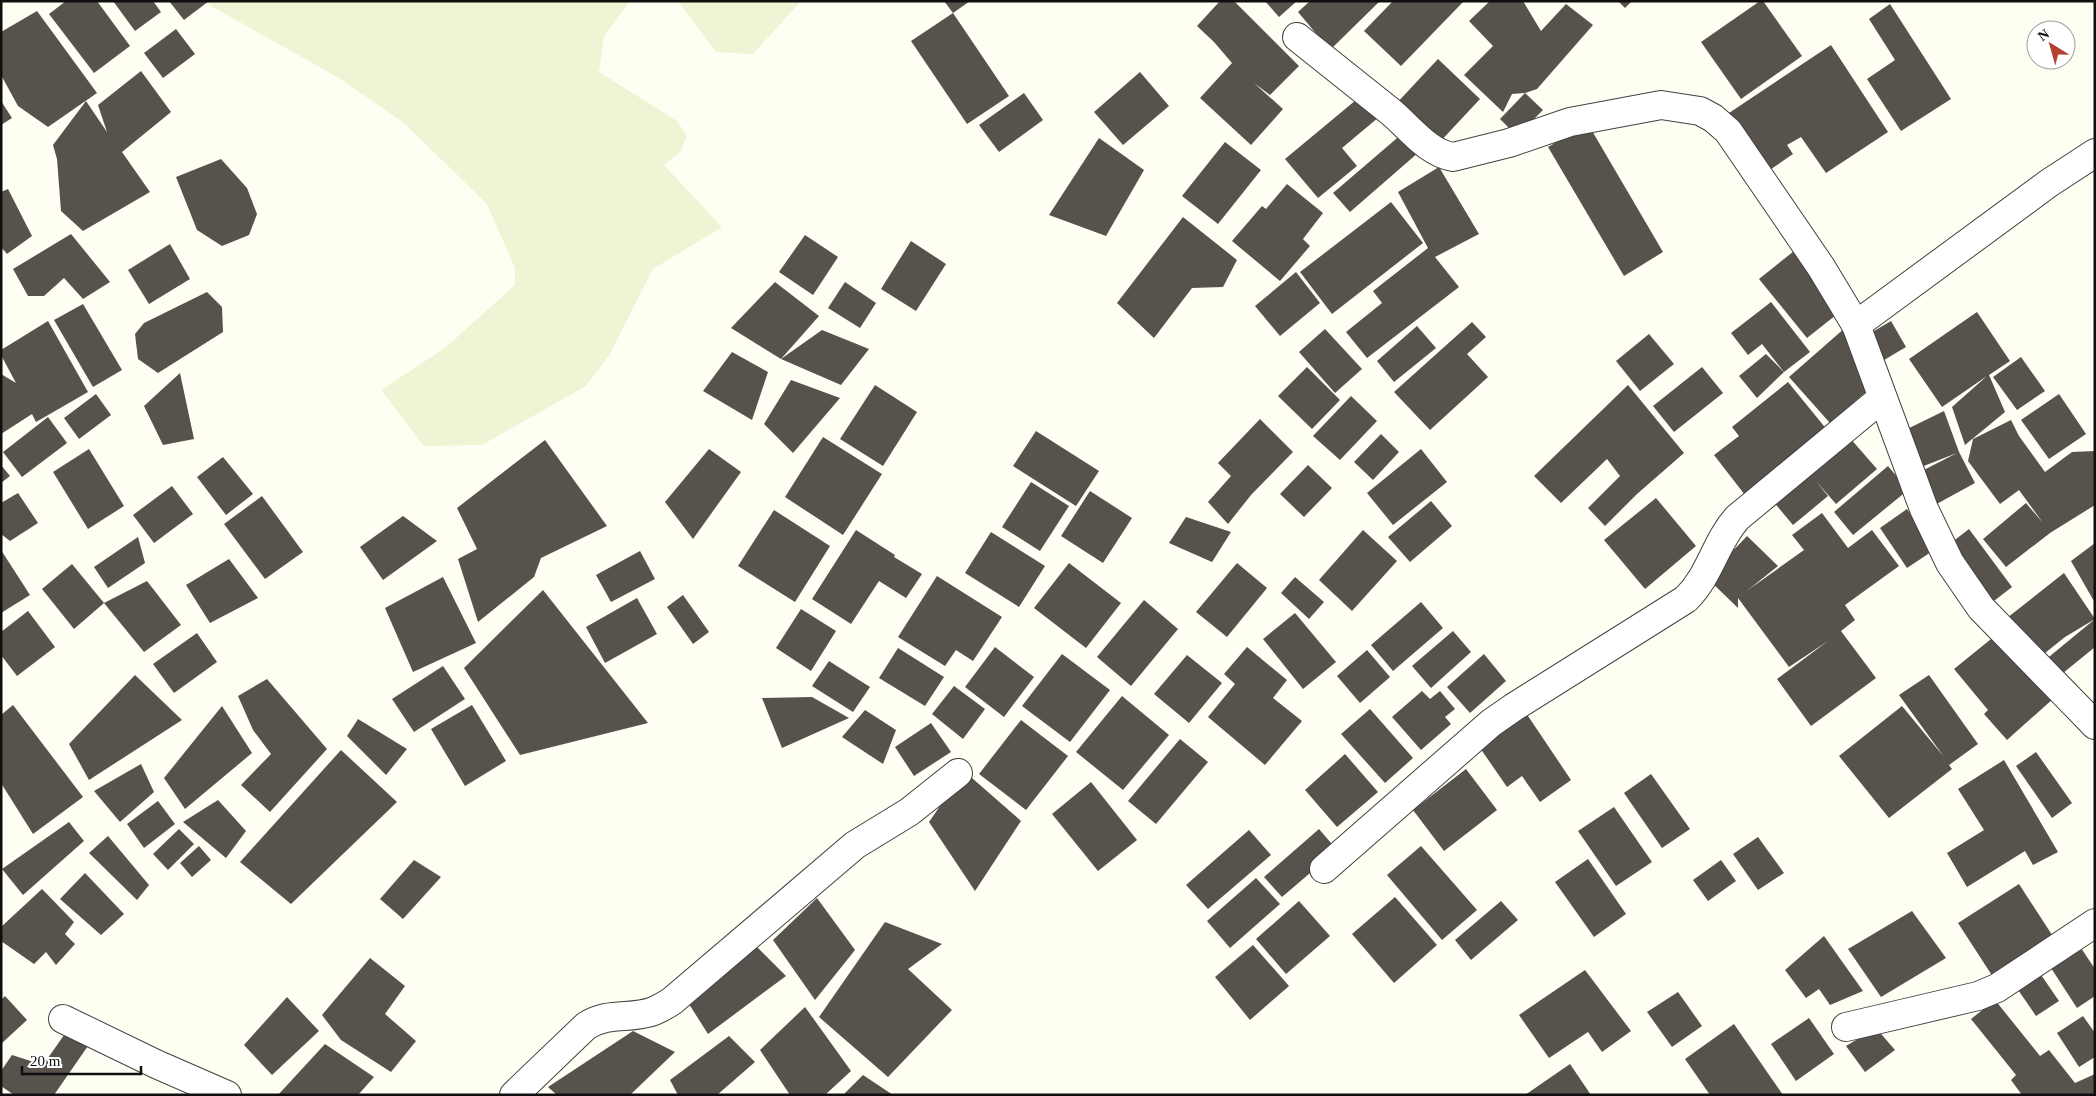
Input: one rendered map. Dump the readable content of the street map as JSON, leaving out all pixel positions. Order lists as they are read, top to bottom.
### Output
{
  "scale_bar": "20 m",
  "north": "top left"
}
